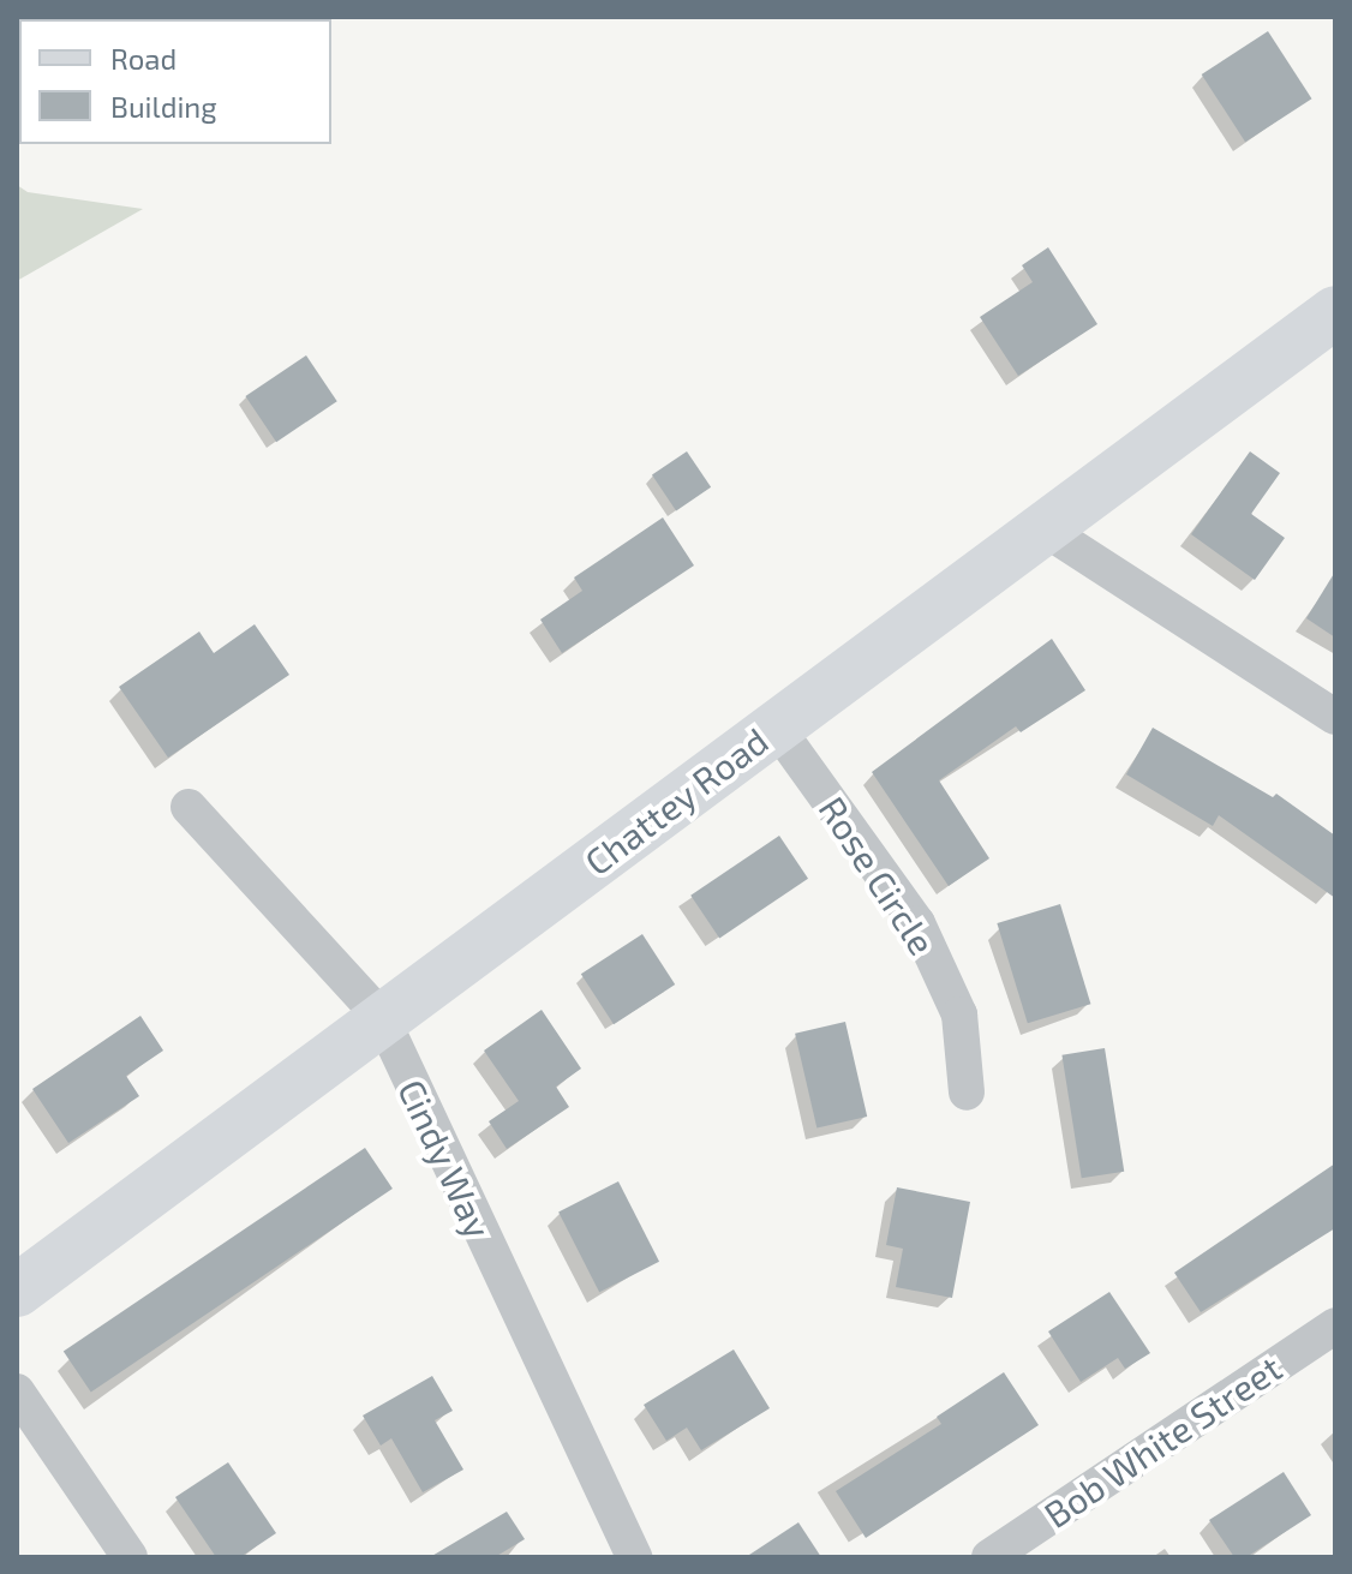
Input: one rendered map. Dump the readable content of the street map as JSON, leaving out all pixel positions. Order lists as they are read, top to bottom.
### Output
{
  "streets": {
    "street": [
      "Chattey Road",
      "Rose Circle",
      "Cindy Way",
      "Bob White Street"
    ]
  },
  "crossings": [
    ["Chattey Road", "Rose Circle"],
    ["Chattey Road", "Cindy Way"]
  ],
  "legend": ["Road", "Building"]
}
